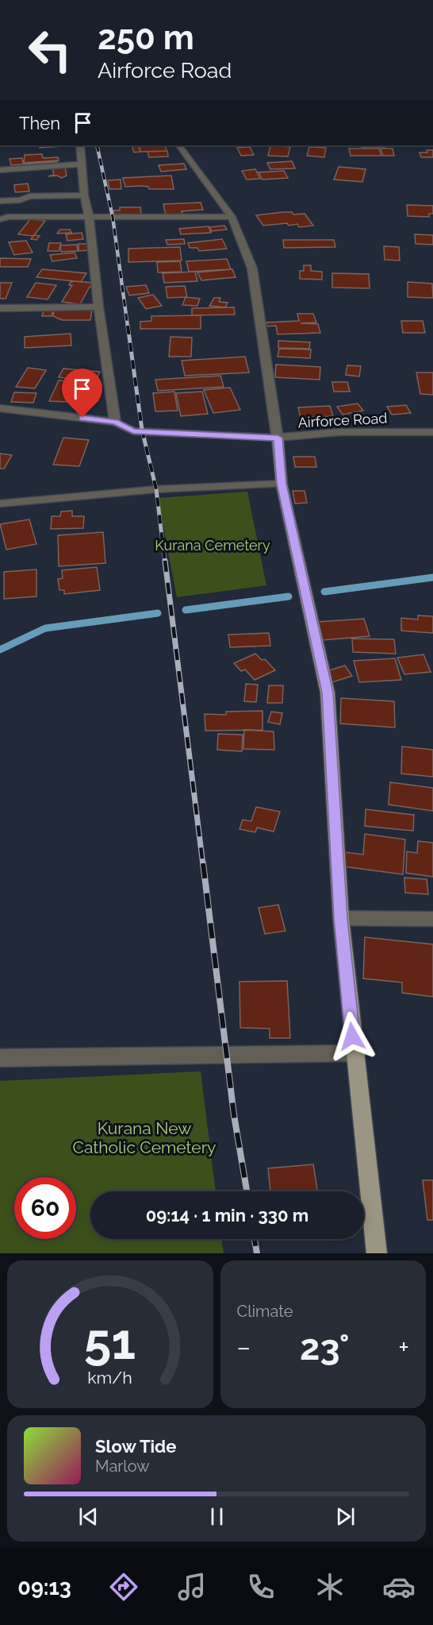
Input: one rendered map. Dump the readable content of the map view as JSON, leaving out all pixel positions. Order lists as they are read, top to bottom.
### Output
{
  "streets": {
    "street": ["Airforce Road"]
  },
  "parks": ["Kurana Cemetery", "Kurana New Catholic Cemetery"],
  "page": {
    "turn": ["250 m", "Airforce Road"],
    "then": "Then",
    "limit": "60",
    "trip": "09:14 · 1 min · 330 m",
    "tile": "Climate",
    "heat": ["−", "23°", "+"],
    "song": ["Slow Tide", "Marlow"],
    "tabs": "09:13",
    "gauge": ["51", "km/h"]
  }
}
